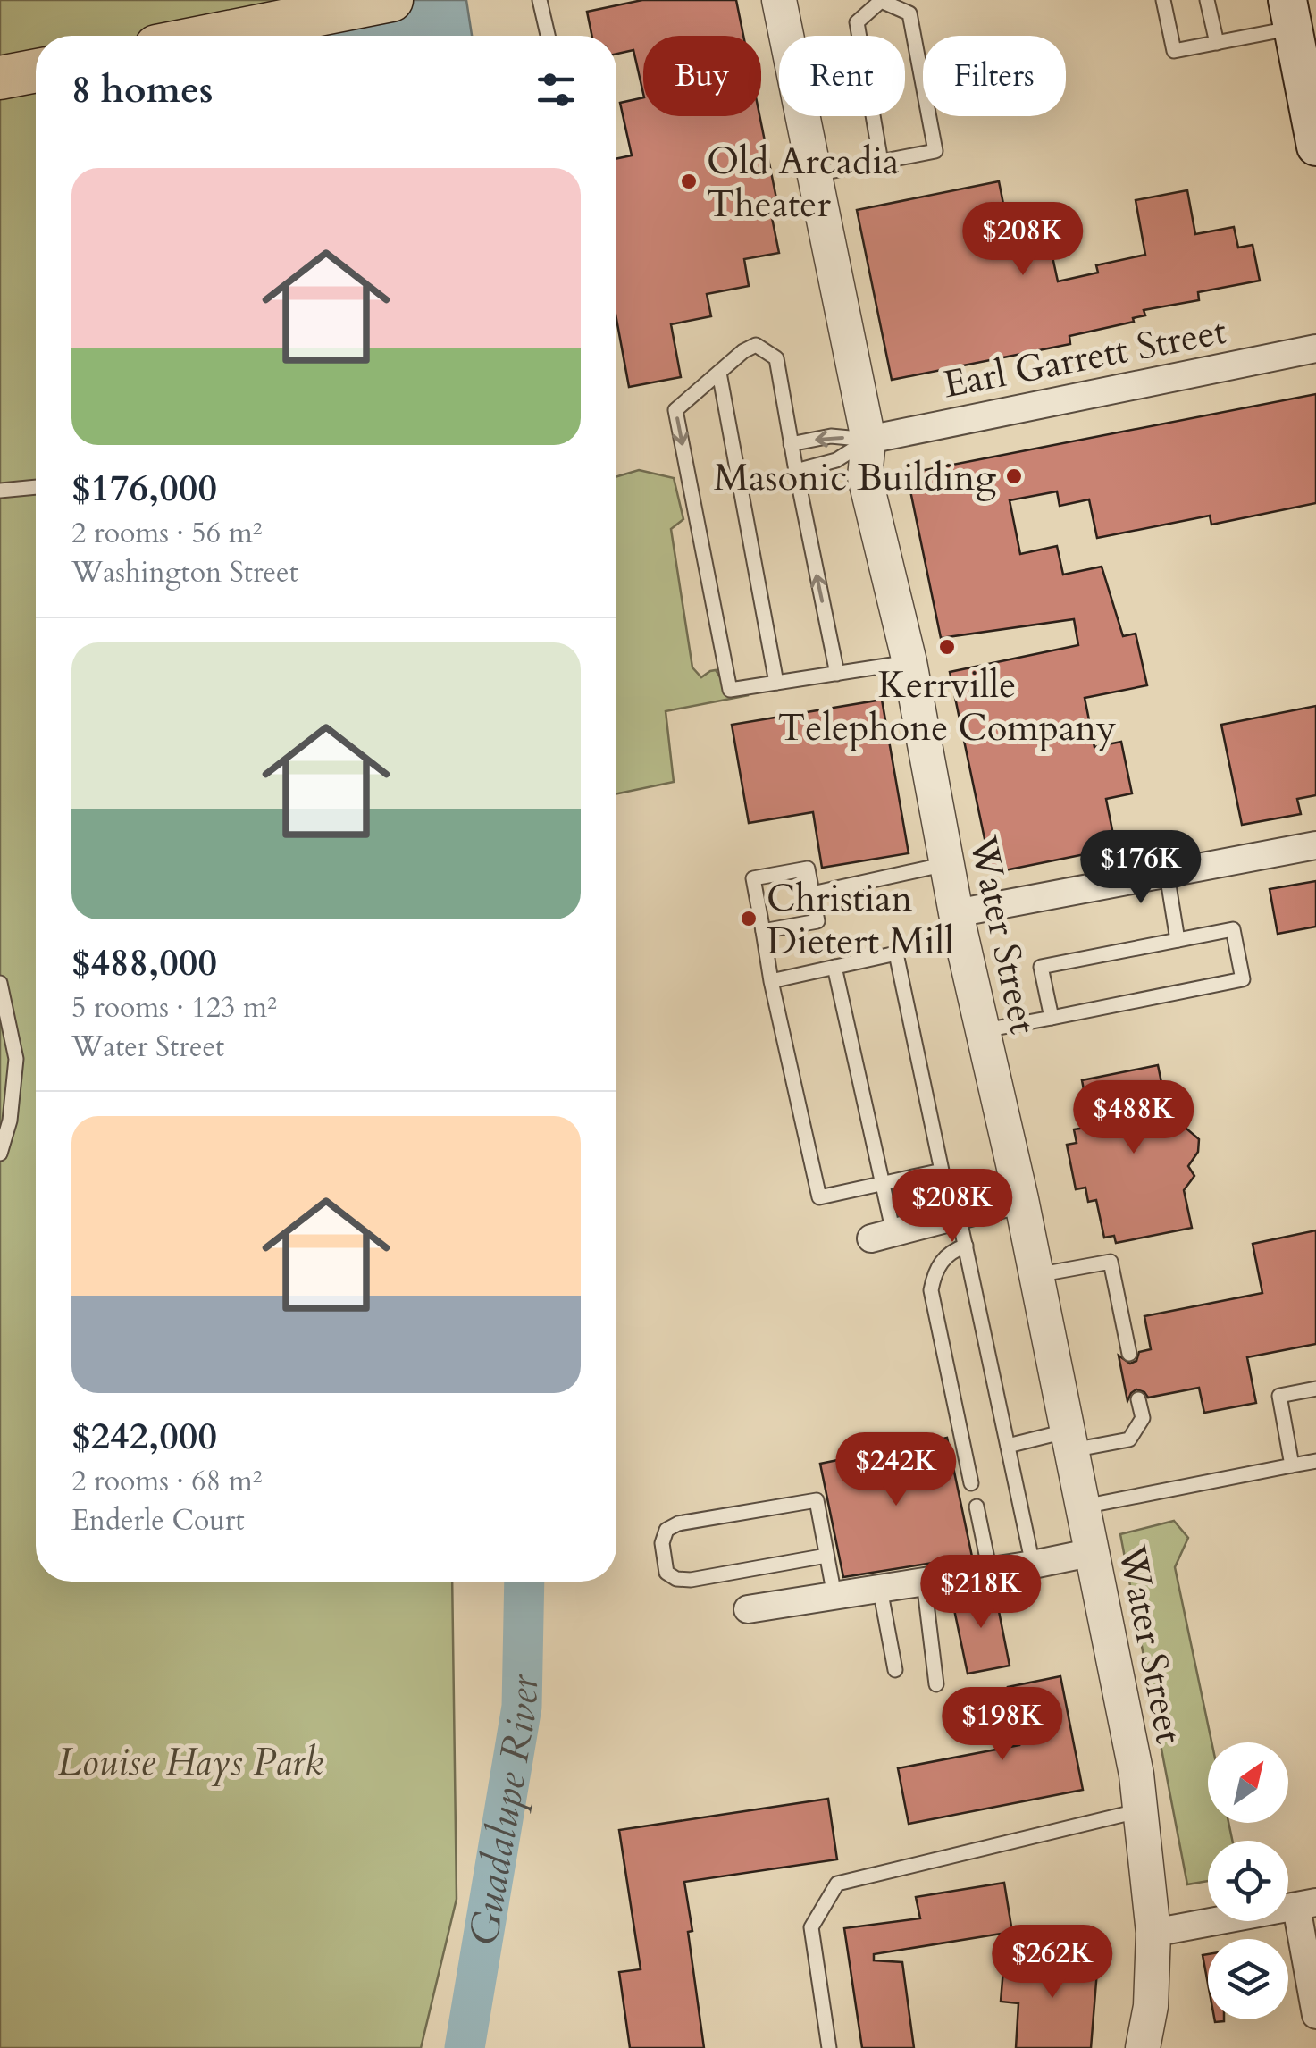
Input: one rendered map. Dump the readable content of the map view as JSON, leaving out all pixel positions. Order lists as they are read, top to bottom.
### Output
{
  "streets": {
    "street": ["Earl Garrett Street", "Water Street"]
  },
  "crossings": [
    ["Earl Garrett Street", "Water Street"]
  ],
  "water": ["Guadalupe River"],
  "parks": ["Louise Hays Park"],
  "places": [
    "Old Arcadia Theater",
    "Masonic Building",
    "Kerrville Telephone Company",
    "Christian Dietert Mill"
  ],
  "north": "top right",
  "page": {
    "chip": ["Buy", "Rent", "Filters"],
    "heading": "8 homes",
    "list": [
      {
        "name": "$176,000",
        "note": "2 rooms · 56 m² · Washington Street"
      },
      {
        "name": "$488,000",
        "note": "5 rooms · 123 m² · Water Street"
      },
      {
        "name": "$242,000",
        "note": "2 rooms · 68 m² · Enderle Court"
      }
    ],
    "price": [
      "$208K",
      "$176K",
      "$488K",
      "$208K",
      "$242K",
      "$218K",
      "$198K",
      "$262K"
    ]
  }
}
